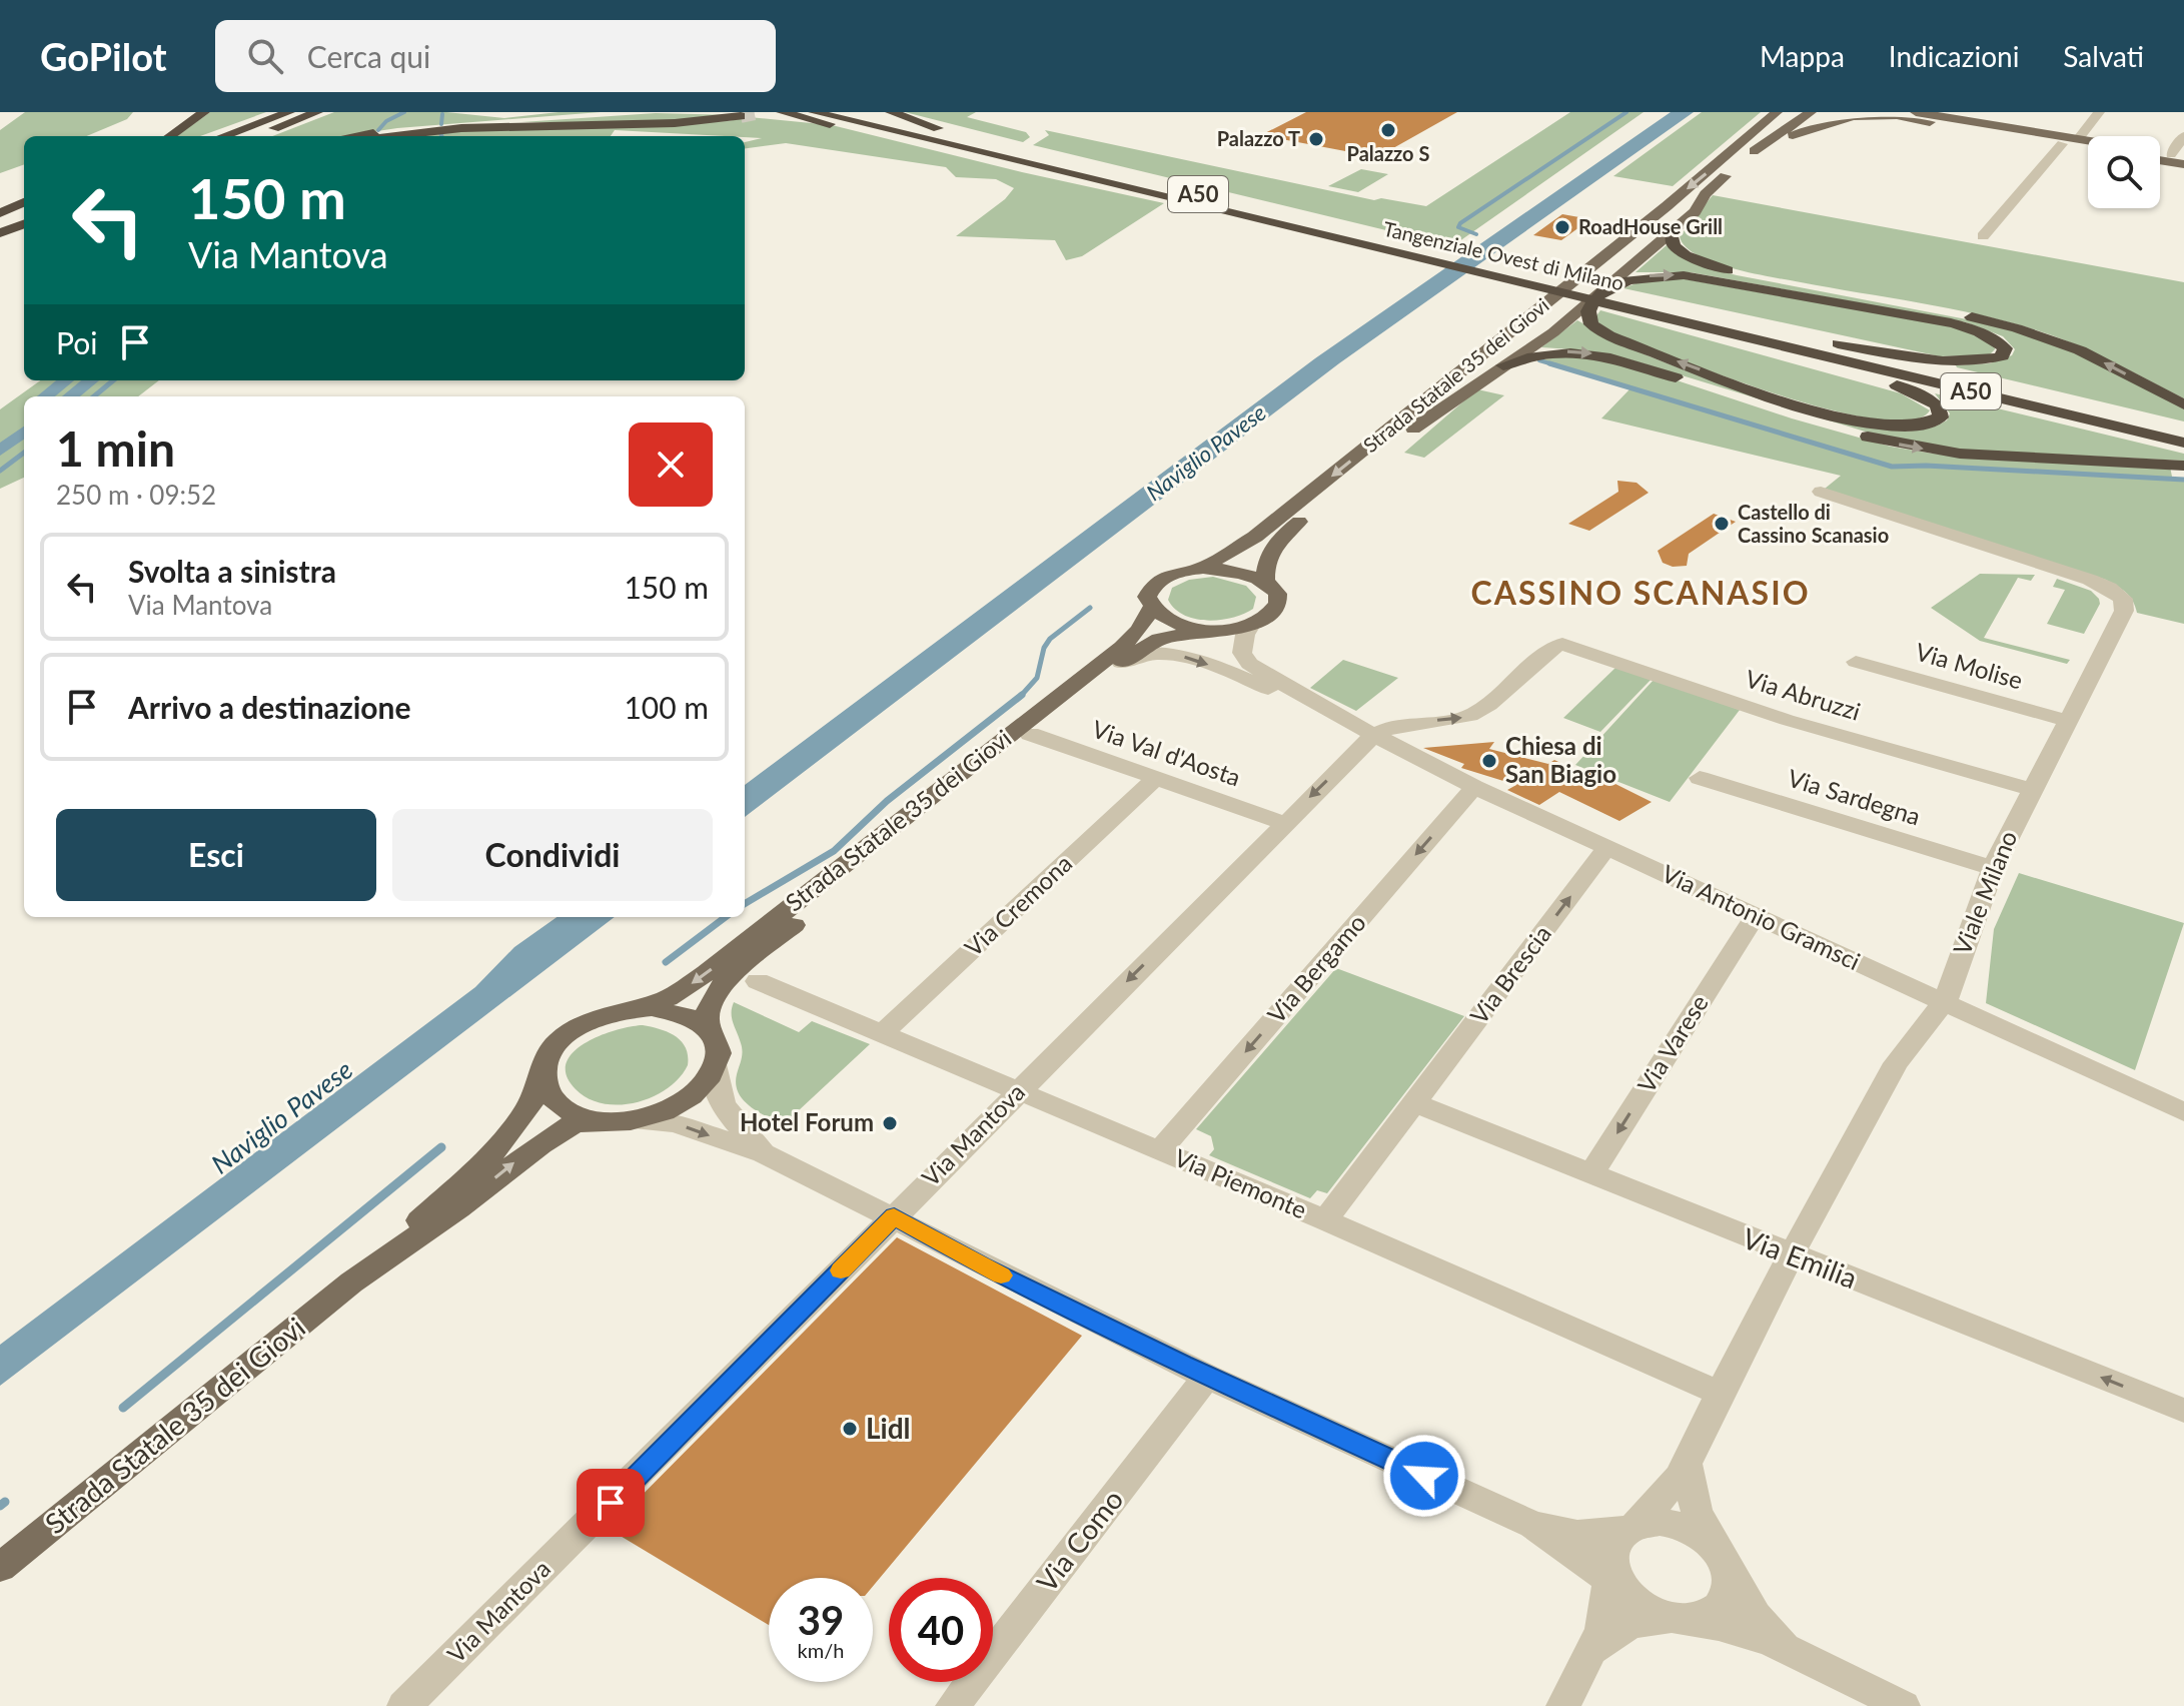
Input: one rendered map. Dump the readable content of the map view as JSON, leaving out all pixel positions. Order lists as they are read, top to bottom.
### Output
{
  "streets": {
    "highway": ["A50", "Tangenziale Ovest di Milano"],
    "main road": ["Strada Statale 35 dei Giovi"],
    "street": [
      "Via Molise",
      "Via Abruzzi",
      "Via Val d'Aosta",
      "Via Sardegna",
      "Viale Milano",
      "Via Cremona",
      "Via Antonio Gramsci",
      "Via Bergamo",
      "Via Brescia",
      "Via Varese",
      "Via Mantova",
      "Via Piemonte",
      "Via Emilia",
      "Via Como"
    ]
  },
  "crossings": [
    ["Strada Statale 35 dei Giovi", "Via Val d'Aosta"],
    ["Strada Statale 35 dei Giovi", "Via Antonio Gramsci"],
    ["Via Molise", "Viale Milano"],
    ["Via Abruzzi", "Viale Milano"],
    ["Via Abruzzi", "Via Antonio Gramsci"],
    ["Via Abruzzi", "Via Mantova"],
    ["Via Val d'Aosta", "Via Cremona"],
    ["Via Val d'Aosta", "Via Mantova"],
    ["Via Sardegna", "Viale Milano"],
    ["Viale Milano", "Via Antonio Gramsci"],
    ["Viale Milano", "Via Piemonte"],
    ["Viale Milano", "Via Emilia"],
    ["Via Cremona", "Via Piemonte"],
    ["Via Antonio Gramsci", "Via Bergamo"],
    ["Via Antonio Gramsci", "Via Brescia"],
    ["Via Antonio Gramsci", "Via Varese"],
    ["Via Antonio Gramsci", "Via Mantova"],
    ["Via Bergamo", "Via Piemonte"],
    ["Via Brescia", "Via Piemonte"],
    ["Via Brescia", "Via Emilia"],
    ["Via Varese", "Via Emilia"],
    ["Via Mantova", "Via Piemonte"]
  ],
  "one_way": [
    "Via Abruzzi",
    "Via Bergamo",
    "Via Brescia",
    "Via Varese",
    "Via Mantova",
    "Via Emilia"
  ],
  "districts": ["CASSINO SCANASIO"],
  "water": ["Naviglio Pavese"],
  "places": [
    "Palazzo S",
    "Palazzo T",
    "RoadHouse Grill",
    "Castello di Cassino Scanasio",
    "Chiesa di San Biagio",
    "Hotel Forum",
    "Lidl"
  ],
  "page": {
    "header": "GoPilot",
    "search": "Cerca qui",
    "nav": ["Mappa", "Indicazioni", "Salvati"],
    "turn": ["150 m", "Via Mantova"],
    "then": "Poi",
    "heading": ["1 min", "250 m · 09:52"],
    "list": [
      {
        "name": "Svolta a sinistra",
        "note": "Via Mantova",
        "value": "150 m"
      },
      {
        "name": "Arrivo a destinazione",
        "value": "100 m"
      }
    ],
    "buttons": ["Esci", "Condividi"],
    "speed": "39 km/h",
    "limit": "40"
  }
}
